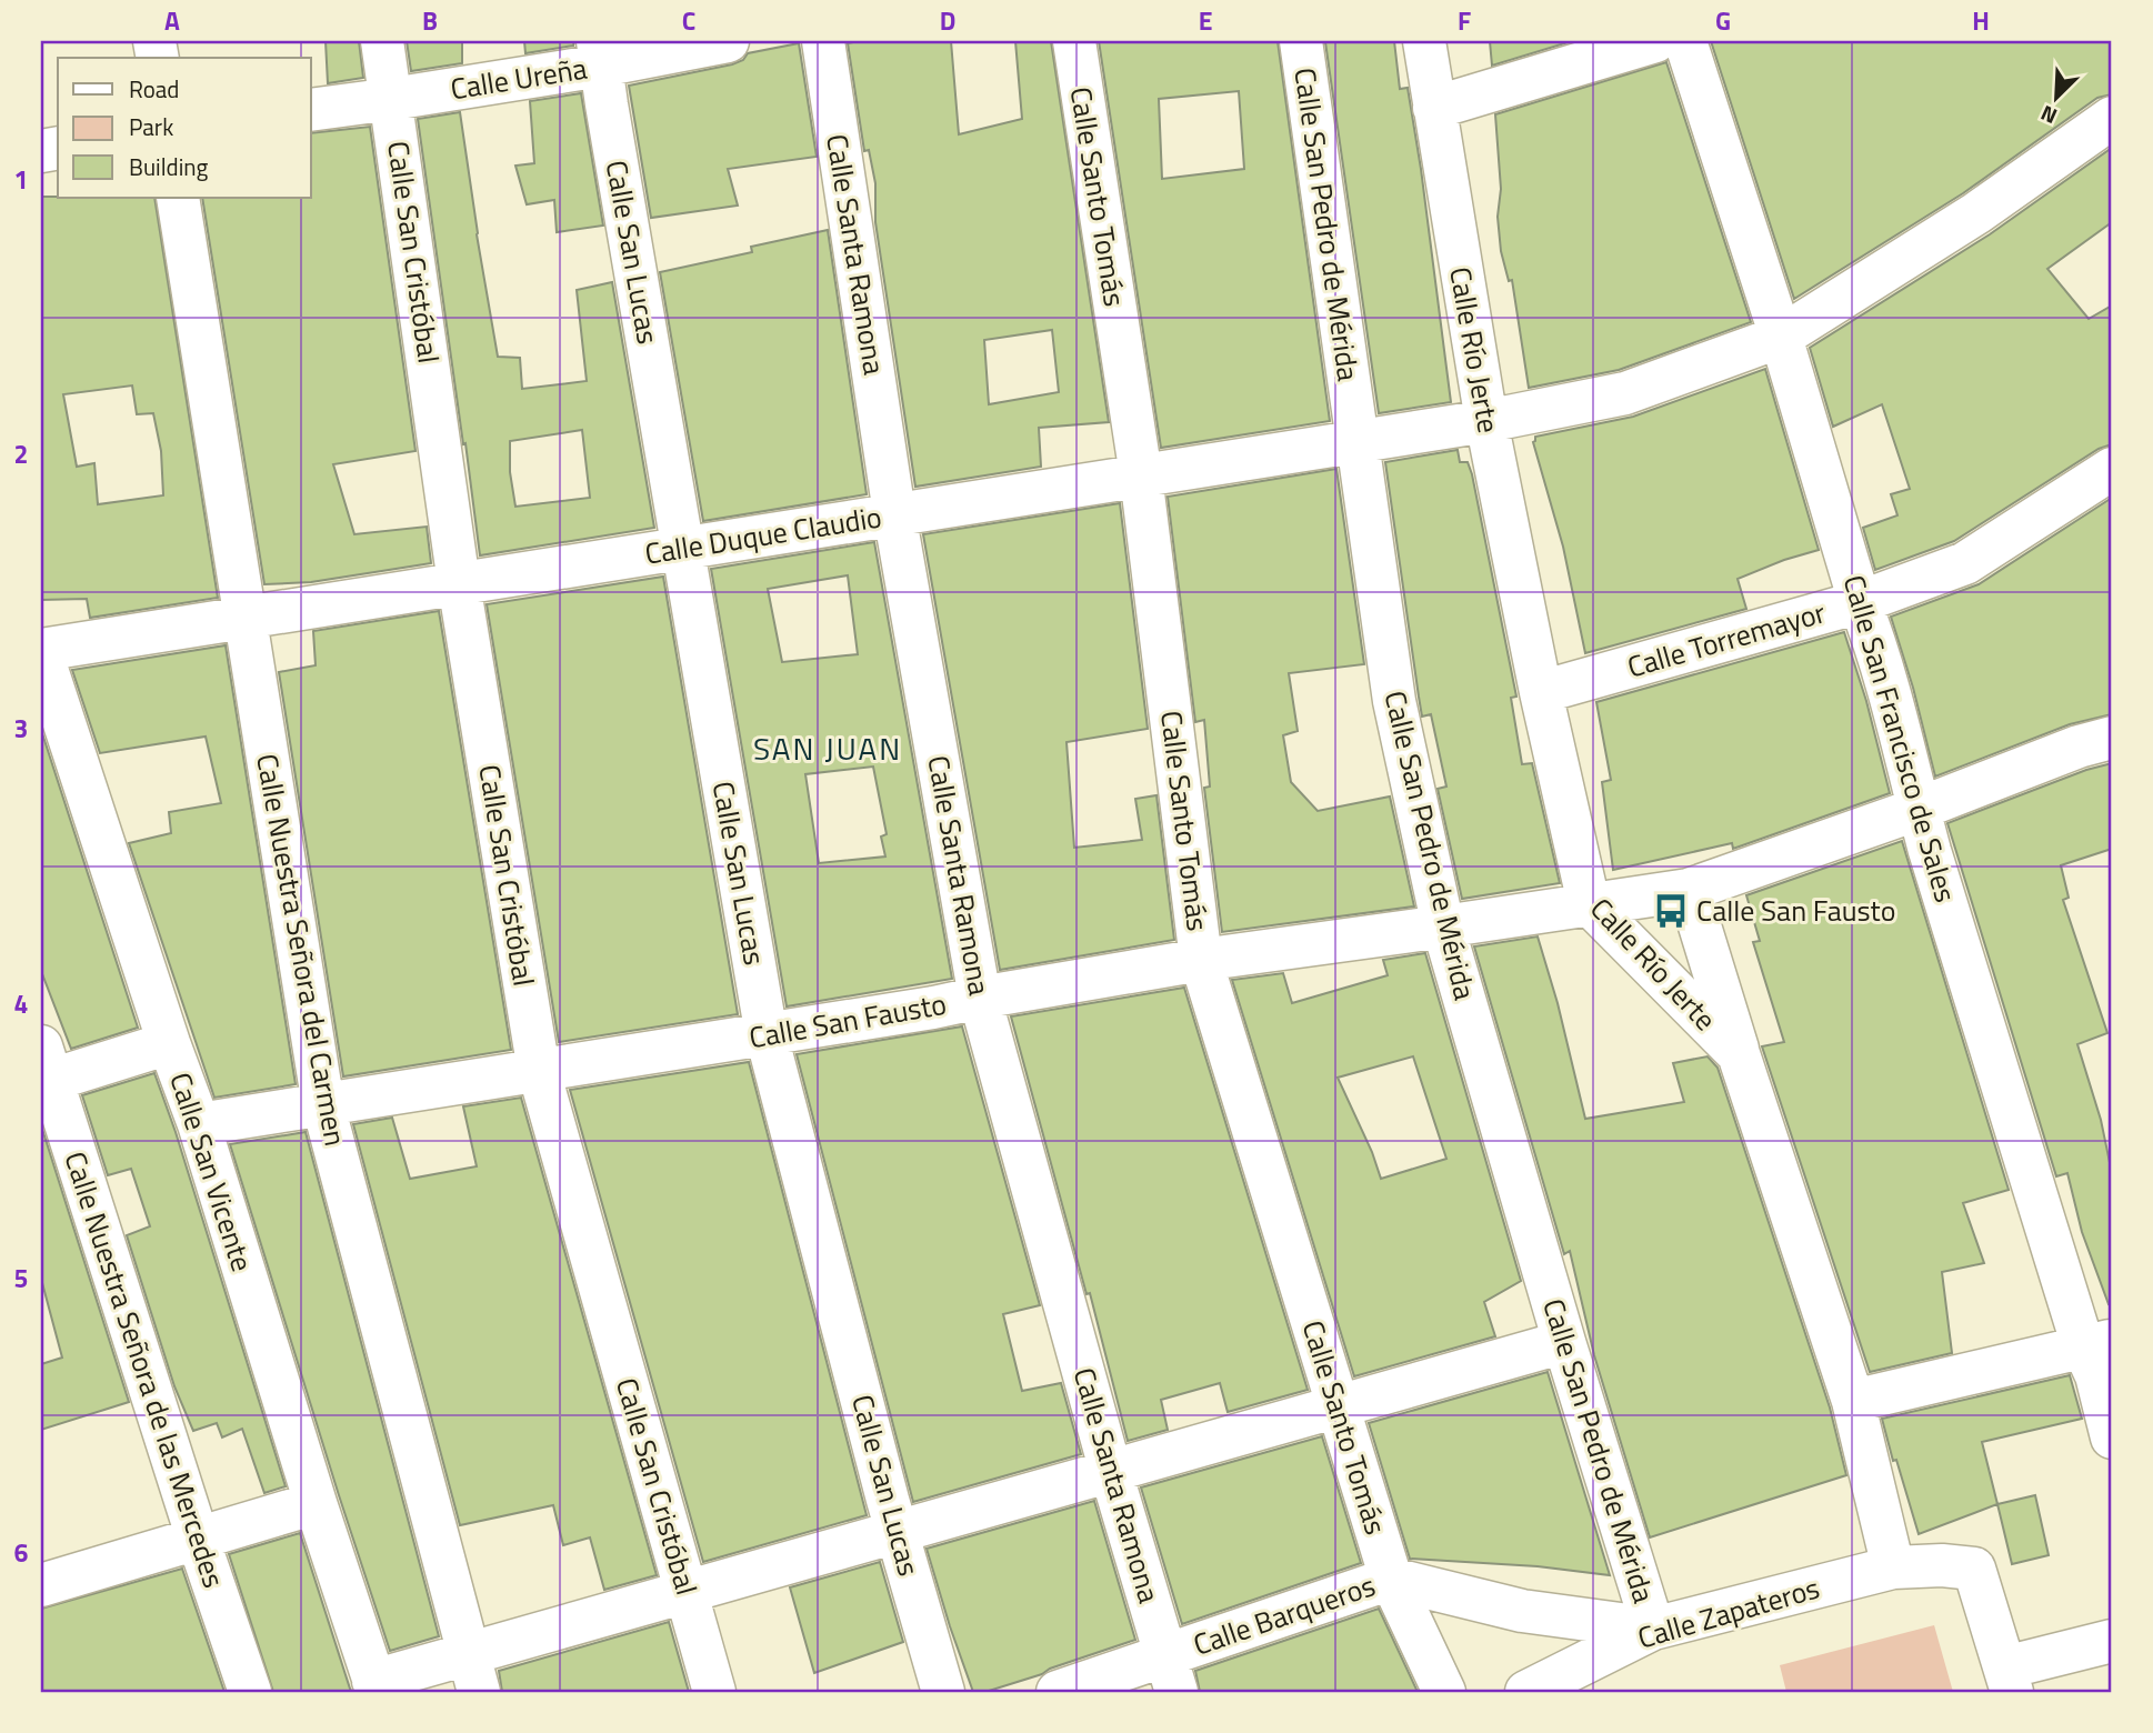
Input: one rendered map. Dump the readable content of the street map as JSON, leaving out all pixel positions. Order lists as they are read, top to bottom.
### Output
{
  "streets": {
    "street": [
      "Calle Ureña",
      "Calle Santo Tomás",
      "Calle San Pedro de Mérida",
      "Calle San Cristóbal",
      "Calle San Lucas",
      "Calle Santa Ramona",
      "Calle Río Jerte",
      "Calle Duque Claudio",
      "Calle Torremayor",
      "Calle San Francisco de Sales",
      "Calle Nuestra Señora del Carmen",
      "Calle San Fausto",
      "Calle San Vicente",
      "Calle Nuestra Señora de las Mercedes",
      "Calle Zapateros",
      "Calle Barqueros"
    ]
  },
  "crossings": [
    ["Calle Ureña", "Calle San Cristóbal"],
    ["Calle Ureña", "Calle San Lucas"],
    ["Calle Santo Tomás", "Calle Duque Claudio"],
    ["Calle Santo Tomás", "Calle San Fausto"],
    ["Calle Santo Tomás", "Calle Barqueros"],
    ["Calle San Pedro de Mérida", "Calle Duque Claudio"],
    ["Calle San Pedro de Mérida", "Calle San Fausto"],
    ["Calle San Pedro de Mérida", "Calle Zapateros"],
    ["Calle San Pedro de Mérida", "Calle Barqueros"],
    ["Calle San Cristóbal", "Calle Duque Claudio"],
    ["Calle San Cristóbal", "Calle San Fausto"],
    ["Calle San Lucas", "Calle Duque Claudio"],
    ["Calle San Lucas", "Calle San Fausto"],
    ["Calle Santa Ramona", "Calle Duque Claudio"],
    ["Calle Santa Ramona", "Calle San Fausto"],
    ["Calle Santa Ramona", "Calle Barqueros"],
    ["Calle Río Jerte", "Calle Duque Claudio"],
    ["Calle Río Jerte", "Calle Torremayor"],
    ["Calle Río Jerte", "Calle San Fausto"],
    ["Calle Río Jerte", "Calle Zapateros"],
    ["Calle Duque Claudio", "Calle San Francisco de Sales"],
    ["Calle Duque Claudio", "Calle Nuestra Señora del Carmen"],
    ["Calle Duque Claudio", "Calle San Vicente"],
    ["Calle Torremayor", "Calle San Francisco de Sales"],
    ["Calle San Francisco de Sales", "Calle San Fausto"],
    ["Calle Nuestra Señora del Carmen", "Calle San Fausto"],
    ["Calle San Fausto", "Calle San Vicente"],
    ["Calle Zapateros", "Calle Barqueros"]
  ],
  "districts": ["SAN JUAN"],
  "places": {
    "bus stop": ["Calle San Fausto"]
  },
  "legend": ["Road", "Park", "Building"],
  "north": "bottom left",
  "grid": {
    "columns": [
      "A",
      "B",
      "C",
      "D",
      "E",
      "F",
      "G",
      "H"
    ],
    "rows": [
      "1",
      "2",
      "3",
      "4",
      "5",
      "6"
    ]
  }
}
